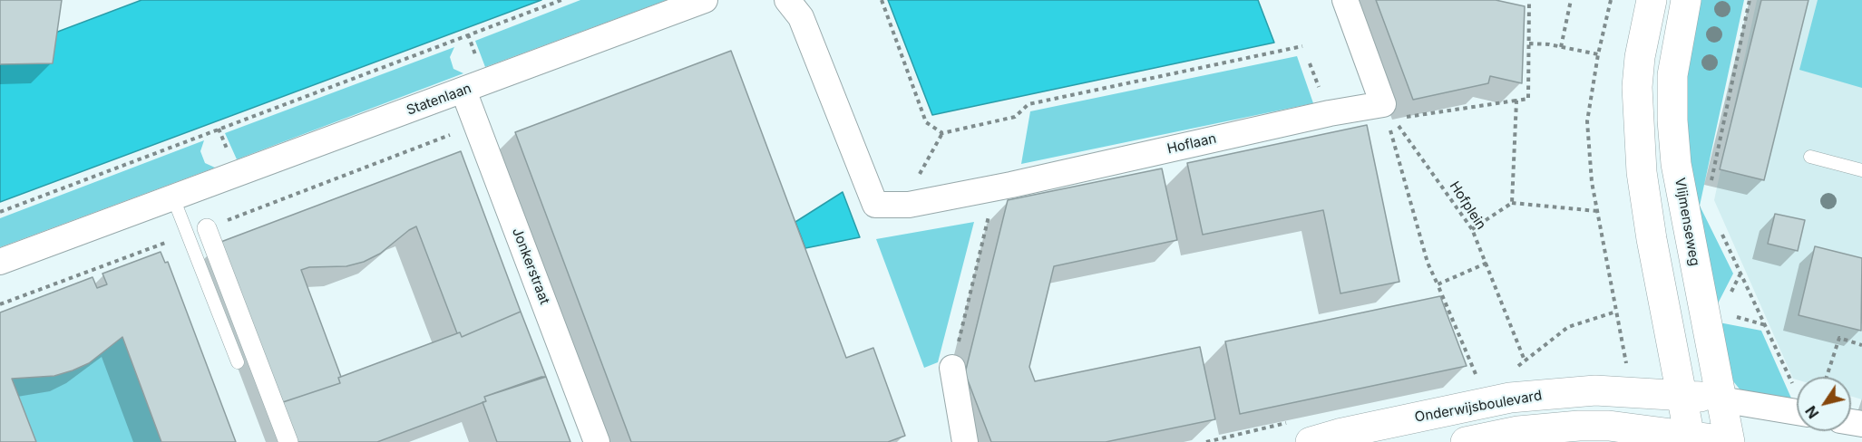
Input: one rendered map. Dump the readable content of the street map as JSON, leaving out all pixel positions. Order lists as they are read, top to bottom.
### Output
{
  "streets": {
    "street": [
      "Statenlaan",
      "Hoflaan",
      "Vlijmenseweg",
      "Jonkerstraat",
      "Onderwijsboulevard"
    ],
    "path": ["Hofplein"]
  },
  "crossings": [
    ["Statenlaan", "Jonkerstraat"],
    ["Hoflaan", "Hofplein"],
    ["Vlijmenseweg", "Onderwijsboulevard"]
  ],
  "north": "bottom left"
}
